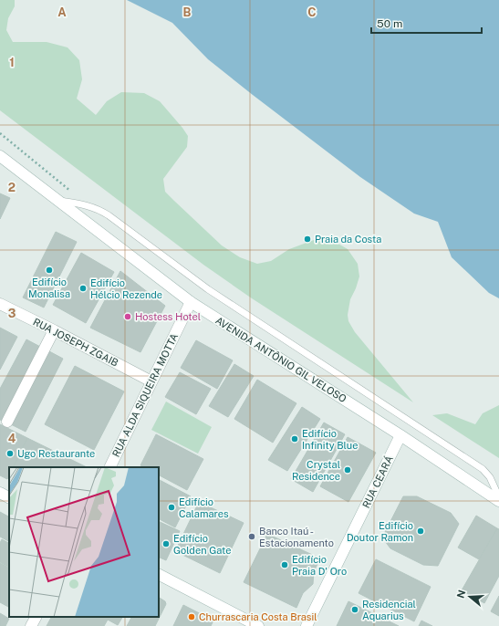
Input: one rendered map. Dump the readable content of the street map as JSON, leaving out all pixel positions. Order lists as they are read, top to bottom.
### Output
{
  "streets": {
    "main road": [
      "RUA JOSEPH ZGAIB",
      "AVENIDA ANTÔNIO GIL VELOSO",
      "RUA ALDA SIQUEIRA MOTTA",
      "RUA CEARÁ"
    ]
  },
  "crossings": [
    ["RUA JOSEPH ZGAIB", "RUA ALDA SIQUEIRA MOTTA"],
    ["AVENIDA ANTÔNIO GIL VELOSO", "RUA ALDA SIQUEIRA MOTTA"],
    ["AVENIDA ANTÔNIO GIL VELOSO", "RUA CEARÁ"]
  ],
  "places": [
    "Praia da Costa",
    "Edifício Monalisa",
    "Edifício Hélcio Rezende",
    "Hostess Hotel",
    "Edifício Infinity Blue",
    "Ugo Restaurante",
    "Crystal Residence",
    "Edifício Calamares",
    "Edifício Doutor Ramon",
    "Banco Itaú - Estacionamento",
    "Edifício Golden Gate",
    "Edifício Praia D' Oro",
    "Residencial Aquarius",
    "Churrascaria Costa Brasil"
  ],
  "scale_bar": "50 m",
  "north": "left",
  "grid": {
    "columns": ["A", "B", "C"],
    "rows": [
      "1",
      "2",
      "3",
      "4"
    ]
  }
}
